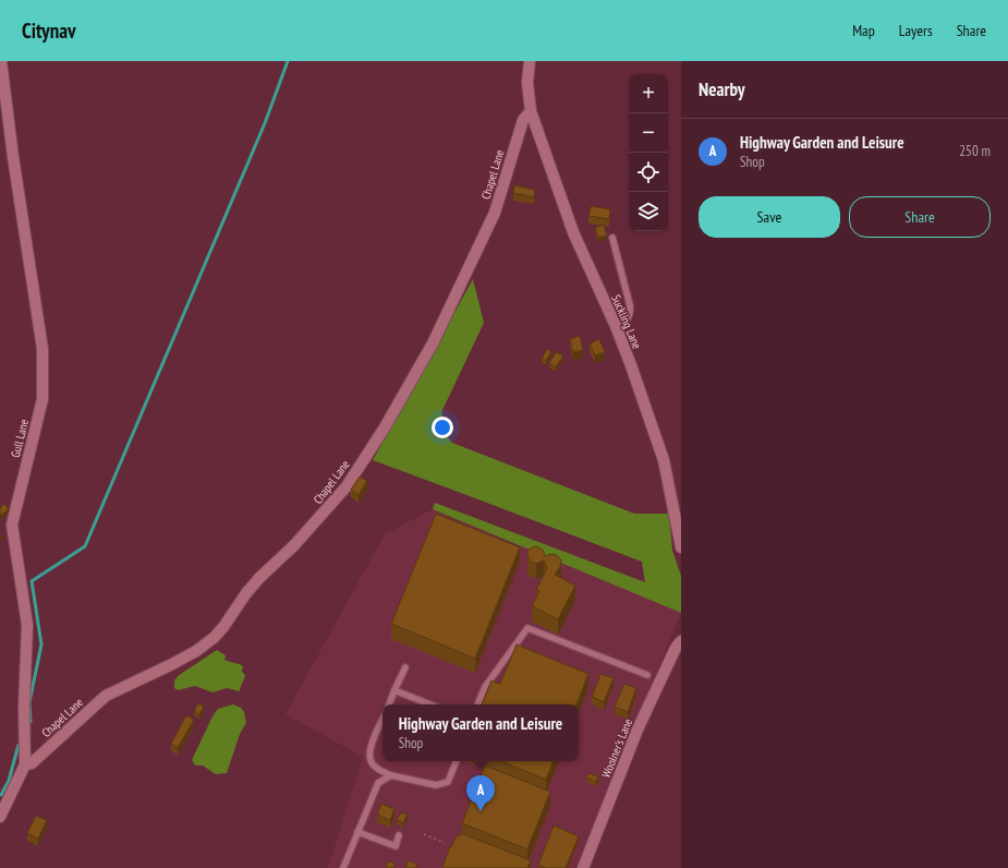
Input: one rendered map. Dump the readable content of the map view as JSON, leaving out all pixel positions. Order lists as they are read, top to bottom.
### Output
{
  "streets": {
    "street": [
      "Chapel Lane",
      "Suckling Lane",
      "Gull Lane",
      "Woolner's Lane"
    ]
  },
  "crossings": [
    ["Chapel Lane", "Suckling Lane"],
    ["Chapel Lane", "Gull Lane"]
  ],
  "page": {
    "header": "Citynav",
    "nav": ["Map", "Layers", "Share"],
    "heading": "Nearby",
    "map_buttons": ["+", "−"],
    "list": [
      {
        "mark": "A",
        "name": "Highway Garden and Leisure",
        "note": "Shop",
        "value": "250 m"
      }
    ],
    "buttons": ["Save", "Share"],
    "popup": ["Highway Garden and Leisure", "Shop"],
    "pins": "A"
  }
}
